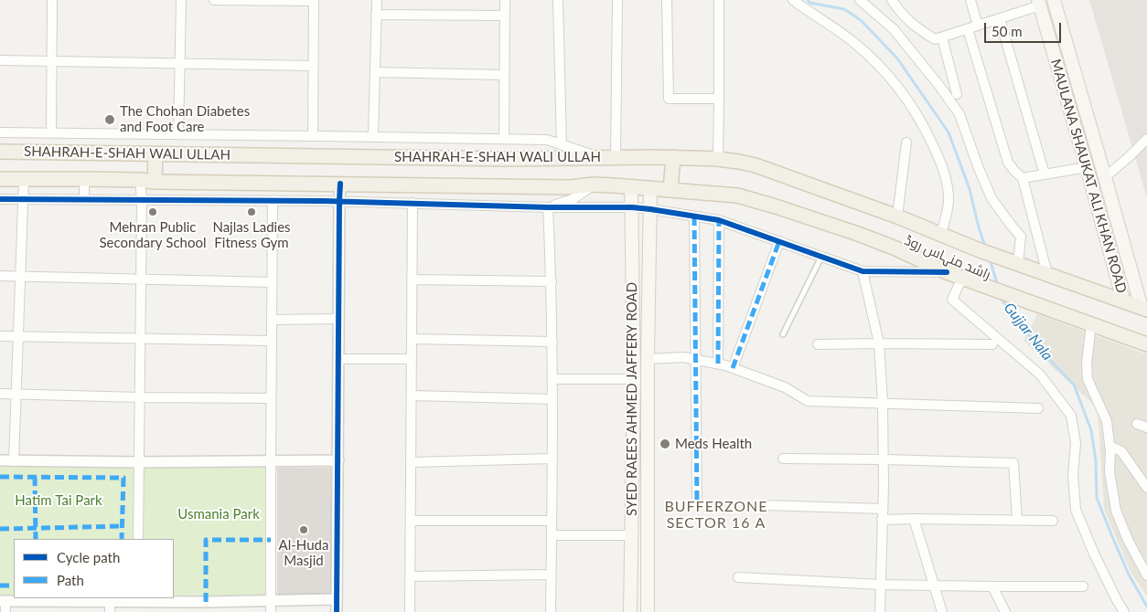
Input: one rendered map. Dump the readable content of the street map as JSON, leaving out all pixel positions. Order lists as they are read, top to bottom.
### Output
{
  "streets": {
    "main road": [
      "SHAHRAH-E-SHAH WALI ULLAH",
      "MAULANA SHAUKAT ALI KHAN ROAD",
      "راشد منہاس روڈ",
      "SYED RAEES AHMED JAFFERY ROAD"
    ]
  },
  "crossings": [
    ["SHAHRAH-E-SHAH WALI ULLAH", "راشد منہاس روڈ"],
    ["SHAHRAH-E-SHAH WALI ULLAH", "SYED RAEES AHMED JAFFERY ROAD"],
    ["MAULANA SHAUKAT ALI KHAN ROAD", "راشد منہاس روڈ"]
  ],
  "districts": ["BUFFERZONE SECTOR 16 A"],
  "water": ["Gujjar Nala"],
  "parks": ["Hatim Tai Park", "Usmania Park"],
  "places": [
    "The Chohan Diabetes and Foot Care",
    "Mehran Public Secondary School",
    "Najlas Ladies Fitness Gym",
    "Meds Health",
    "Al-Huda Masjid"
  ],
  "legend": ["Cycle path", "Path"],
  "scale_bar": "50 m"
}
